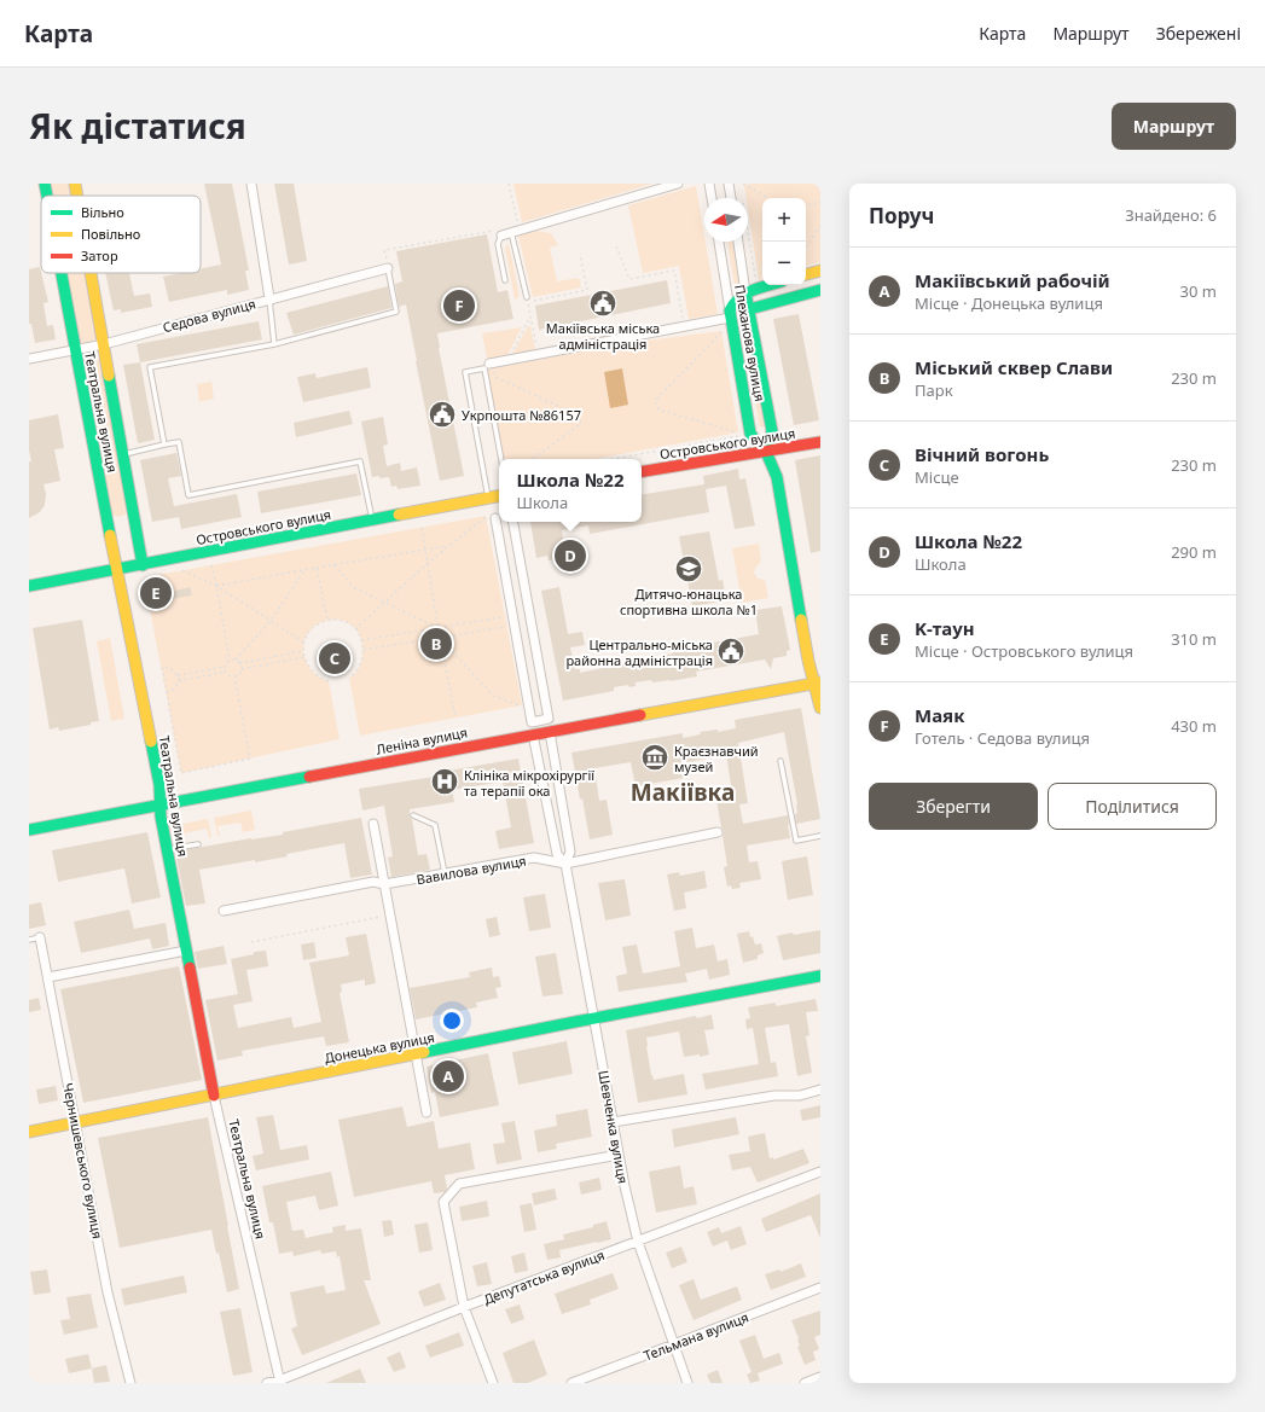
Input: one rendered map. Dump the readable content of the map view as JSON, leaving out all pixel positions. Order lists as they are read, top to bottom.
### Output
{
  "streets": {
    "street": [
      "Седова вулиця",
      "Плеханова вулиця",
      "Театральна вулиця",
      "Островського вулиця",
      "Леніна вулиця",
      "Вавилова вулиця",
      "Донецька вулиця",
      "Шевченка вулиця",
      "Чернишевського вулиця",
      "Депутатська вулиця",
      "Тельмана вулиця"
    ]
  },
  "crossings": [
    ["Седова вулиця", "Театральна вулиця"],
    ["Плеханова вулиця", "Островського вулиця"],
    ["Плеханова вулиця", "Леніна вулиця"],
    ["Театральна вулиця", "Островського вулиця"],
    ["Театральна вулиця", "Леніна вулиця"],
    ["Театральна вулиця", "Донецька вулиця"],
    ["Театральна вулиця", "Депутатська вулиця"],
    ["Леніна вулиця", "Шевченка вулиця"],
    ["Вавилова вулиця", "Шевченка вулиця"],
    ["Донецька вулиця", "Шевченка вулиця"],
    ["Донецька вулиця", "Чернишевського вулиця"],
    ["Шевченка вулиця", "Депутатська вулиця"],
    ["Шевченка вулиця", "Тельмана вулиця"]
  ],
  "districts": ["Макіївка"],
  "places": {
    "public building": ["Макіївська міська адміністрація", "Укрпошта №86157", "Центрально-міська районна адміністрація"],
    "school or university": ["Дитячо-юнацька спортивна школа №1"],
    "museum": ["Краєзнавчий музей"],
    "hospital": ["Клініка мікрохірургії та терапії ока"]
  },
  "legend": ["Вільно", "Повільно", "Затор"],
  "north": "left",
  "page": {
    "header": "Карта",
    "nav": ["Карта", "Маршрут", "Збережені"],
    "title": "Як дістатися",
    "buttons": [
      "Маршрут",
      ["Зберегти", "Поділитися"]
    ],
    "heading": ["Поруч", "Знайдено: 6"],
    "map_buttons": ["+", "−"],
    "list": [
      {
        "mark": "A",
        "name": "Макіївський рабочій",
        "note": "Місце · Донецька вулиця",
        "value": "30 m"
      },
      {
        "mark": "B",
        "name": "Міський сквер Слави",
        "note": "Парк",
        "value": "230 m"
      },
      {
        "mark": "C",
        "name": "Вічний вогонь",
        "note": "Місце",
        "value": "230 m"
      },
      {
        "mark": "D",
        "name": "Школа №22",
        "note": "Школа",
        "value": "290 m"
      },
      {
        "mark": "E",
        "name": "K-таун",
        "note": "Місце · Островського вулиця",
        "value": "310 m"
      },
      {
        "mark": "F",
        "name": "Маяк",
        "note": "Готель · Седова вулиця",
        "value": "430 m"
      }
    ],
    "pins": [
      "F",
      "D",
      "E",
      "B",
      "C",
      "A"
    ],
    "popup": ["Школа №22", "Школа"]
  }
}
